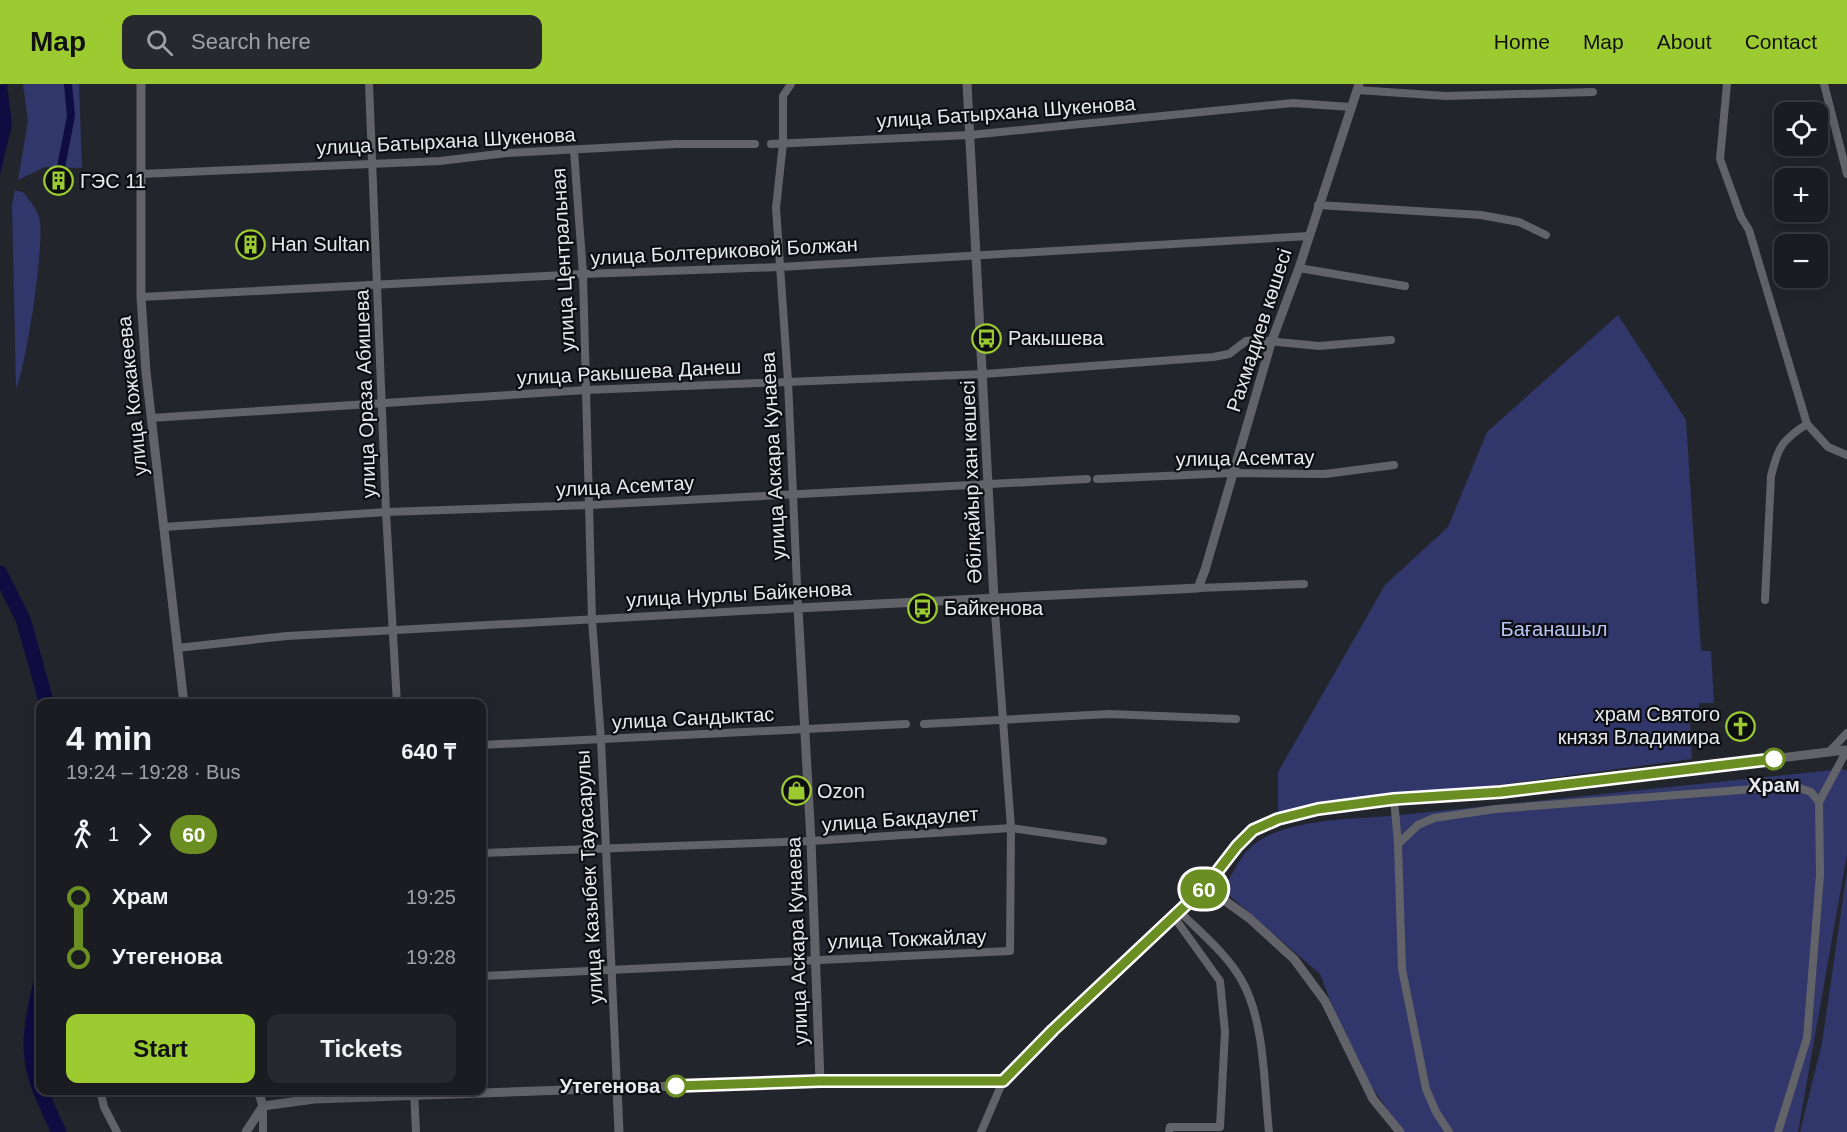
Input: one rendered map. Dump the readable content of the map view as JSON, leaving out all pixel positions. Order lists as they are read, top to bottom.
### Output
{
  "streets": {
    "street": [
      "улица Батырхана Шукенова",
      "улица Болтериковой Болжан",
      "улица Центральная",
      "Рахмадиев көшесі",
      "улица Ракышева Данеш",
      "улица Ораза Абишева",
      "улица Кожакеева",
      "улица Аскара Кунаева",
      "улица Асемтау",
      "Әбілқайыр хан көшесі",
      "улица Нурлы Байкенова",
      "улица Сандыктас",
      "улица Бакдаулет",
      "улица Казыбек Тауасарулы",
      "улица Токжайлау"
    ]
  },
  "crossings": [
    ["улица Батырхана Шукенова", "улица Центральная"],
    ["улица Батырхана Шукенова", "Рахмадиев көшесі"],
    ["улица Батырхана Шукенова", "улица Ораза Абишева"],
    ["улица Батырхана Шукенова", "улица Кожакеева"],
    ["улица Батырхана Шукенова", "улица Аскара Кунаева"],
    ["улица Батырхана Шукенова", "Әбілқайыр хан көшесі"],
    ["улица Болтериковой Болжан", "улица Центральная"],
    ["улица Болтериковой Болжан", "Рахмадиев көшесі"],
    ["улица Болтериковой Болжан", "улица Ораза Абишева"],
    ["улица Болтериковой Болжан", "улица Кожакеева"],
    ["улица Болтериковой Болжан", "улица Аскара Кунаева"],
    ["улица Болтериковой Болжан", "Әбілқайыр хан көшесі"],
    ["улица Центральная", "улица Ракышева Данеш"],
    ["улица Центральная", "улица Асемтау"],
    ["улица Центральная", "улица Нурлы Байкенова"],
    ["улица Центральная", "улица Казыбек Тауасарулы"],
    ["Рахмадиев көшесі", "улица Ракышева Данеш"],
    ["Рахмадиев көшесі", "улица Асемтау"],
    ["Рахмадиев көшесі", "улица Нурлы Байкенова"],
    ["улица Ракышева Данеш", "улица Ораза Абишева"],
    ["улица Ракышева Данеш", "улица Кожакеева"],
    ["улица Ракышева Данеш", "улица Аскара Кунаева"],
    ["улица Ракышева Данеш", "Әбілқайыр хан көшесі"],
    ["улица Ораза Абишева", "улица Асемтау"],
    ["улица Ораза Абишева", "улица Нурлы Байкенова"],
    ["улица Кожакеева", "улица Асемтау"],
    ["улица Кожакеева", "улица Нурлы Байкенова"],
    ["улица Аскара Кунаева", "улица Асемтау"],
    ["улица Аскара Кунаева", "улица Нурлы Байкенова"],
    ["улица Аскара Кунаева", "улица Сандыктас"],
    ["улица Аскара Кунаева", "улица Бакдаулет"],
    ["улица Аскара Кунаева", "улица Токжайлау"],
    ["улица Асемтау", "Әбілқайыр хан көшесі"],
    ["Әбілқайыр хан көшесі", "улица Нурлы Байкенова"],
    ["Әбілқайыр хан көшесі", "улица Бакдаулет"],
    ["Әбілқайыр хан көшесі", "улица Токжайлау"],
    ["улица Нурлы Байкенова", "улица Казыбек Тауасарулы"],
    ["улица Сандыктас", "улица Казыбек Тауасарулы"],
    ["улица Бакдаулет", "улица Казыбек Тауасарулы"],
    ["улица Казыбек Тауасарулы", "улица Токжайлау"]
  ],
  "parks": ["Бағанашыл"],
  "places": {
    "building": ["ГЭС 11", "Han Sultan"],
    "bus stop": ["Ракышева", "Байкенова"],
    "church": ["храм Святого князя Владимира"],
    "other": ["Храм", "Утегенова"],
    "shop": ["Ozon"]
  },
  "lines": ["bus line 60"],
  "page": {
    "header": "Map",
    "search": "Search here",
    "nav": [
      "Home",
      "Map",
      "About",
      "Contact"
    ],
    "on_map": "60",
    "map_buttons": ["+", "−"],
    "heading": ["4 min", "19:24 – 19:28 · Bus", "640 ₸"],
    "legs": ["1", "60"],
    "list": [
      {
        "name": "Храм",
        "value": "19:25"
      },
      {
        "name": "Утегенова",
        "value": "19:28"
      }
    ],
    "buttons": ["Start", "Tickets"]
  }
}
